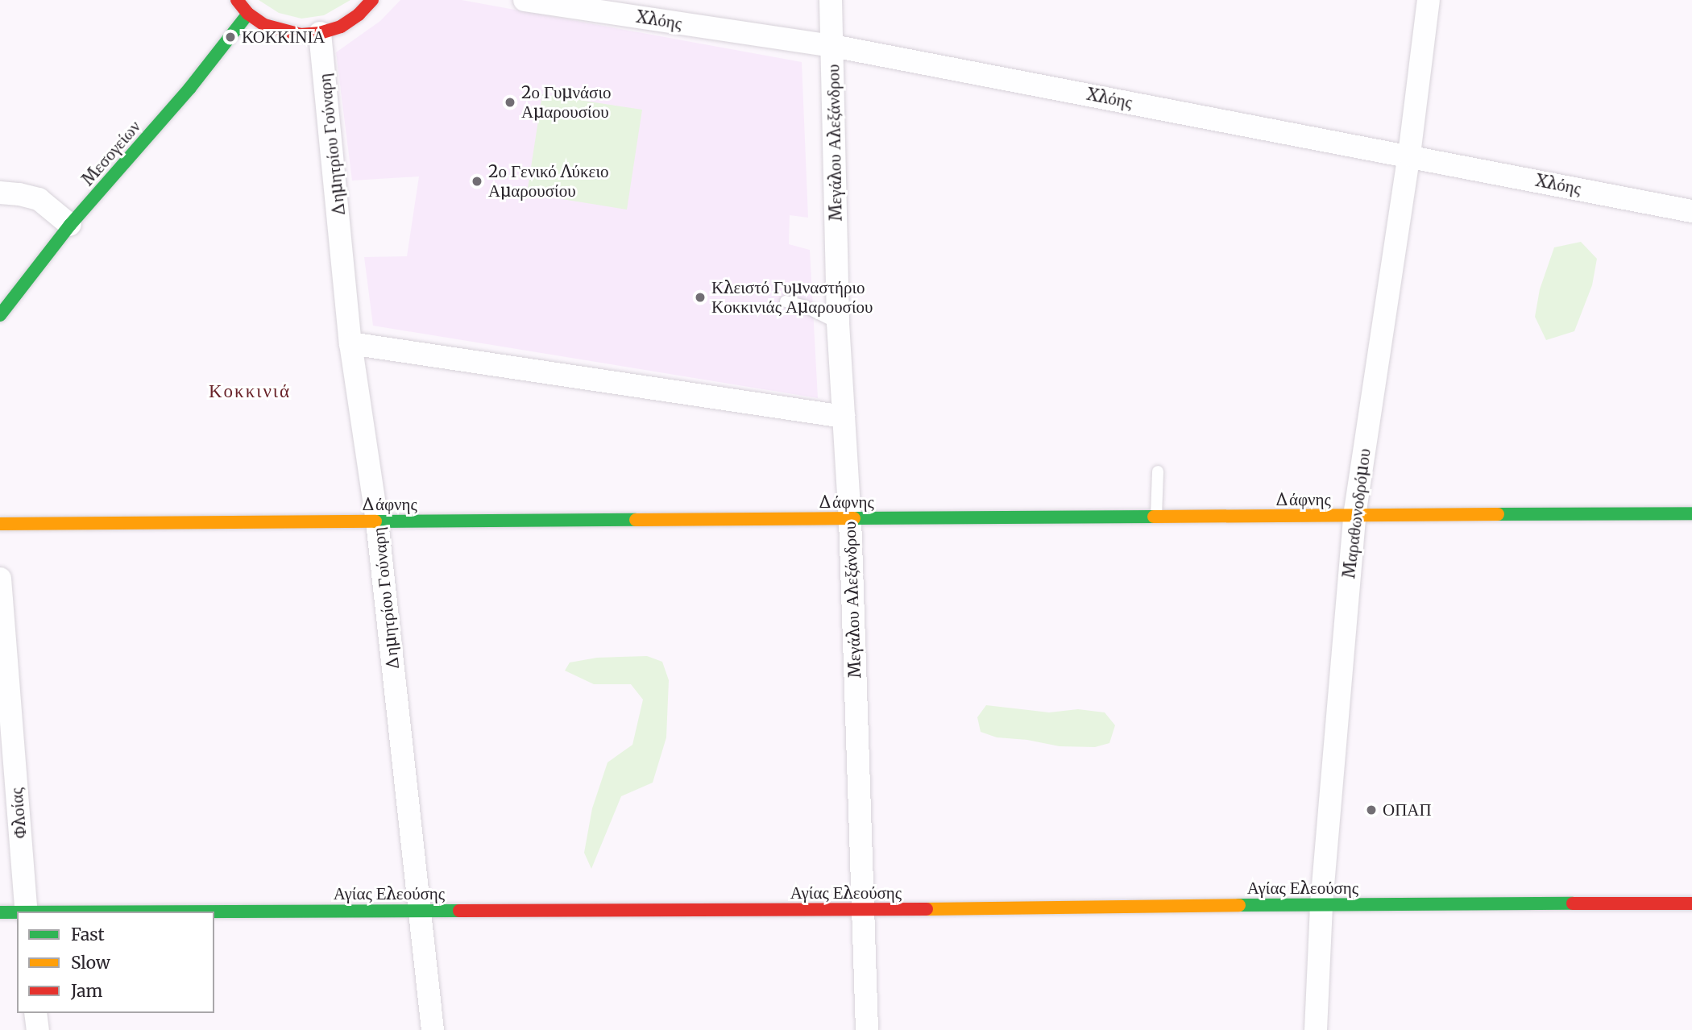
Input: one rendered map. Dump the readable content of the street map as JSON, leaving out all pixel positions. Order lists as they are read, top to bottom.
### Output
{
  "streets": {
    "street": [
      "Χλόης",
      "Μεγάλου Αλεξάνδρου",
      "Δημητρίου Γούναρη",
      "Μεσογείων",
      "Δάφνης",
      "Μαραθωνοδρόμου",
      "Φλοίας",
      "Αγίας Ελεούσης"
    ]
  },
  "crossings": [
    ["Χλόης", "Μεγάλου Αλεξάνδρου"],
    ["Χλόης", "Μαραθωνοδρόμου"],
    ["Μεγάλου Αλεξάνδρου", "Δάφνης"],
    ["Μεγάλου Αλεξάνδρου", "Αγίας Ελεούσης"],
    ["Δημητρίου Γούναρη", "Δάφνης"],
    ["Δημητρίου Γούναρη", "Αγίας Ελεούσης"],
    ["Δάφνης", "Μαραθωνοδρόμου"],
    ["Μαραθωνοδρόμου", "Αγίας Ελεούσης"]
  ],
  "districts": ["Κοκκινιά"],
  "places": [
    "ΚΟΚΚΙΝΙΑ",
    "2ο Γυμνάσιο Αμαρουσίου",
    "2ο Γενικό Λύκειο Αμαρουσίου",
    "Κλειστό Γυμναστήριο Κοκκινιάς Αμαρουσίου",
    "ΟΠΑΠ"
  ],
  "legend": ["Fast", "Slow", "Jam"]
}
